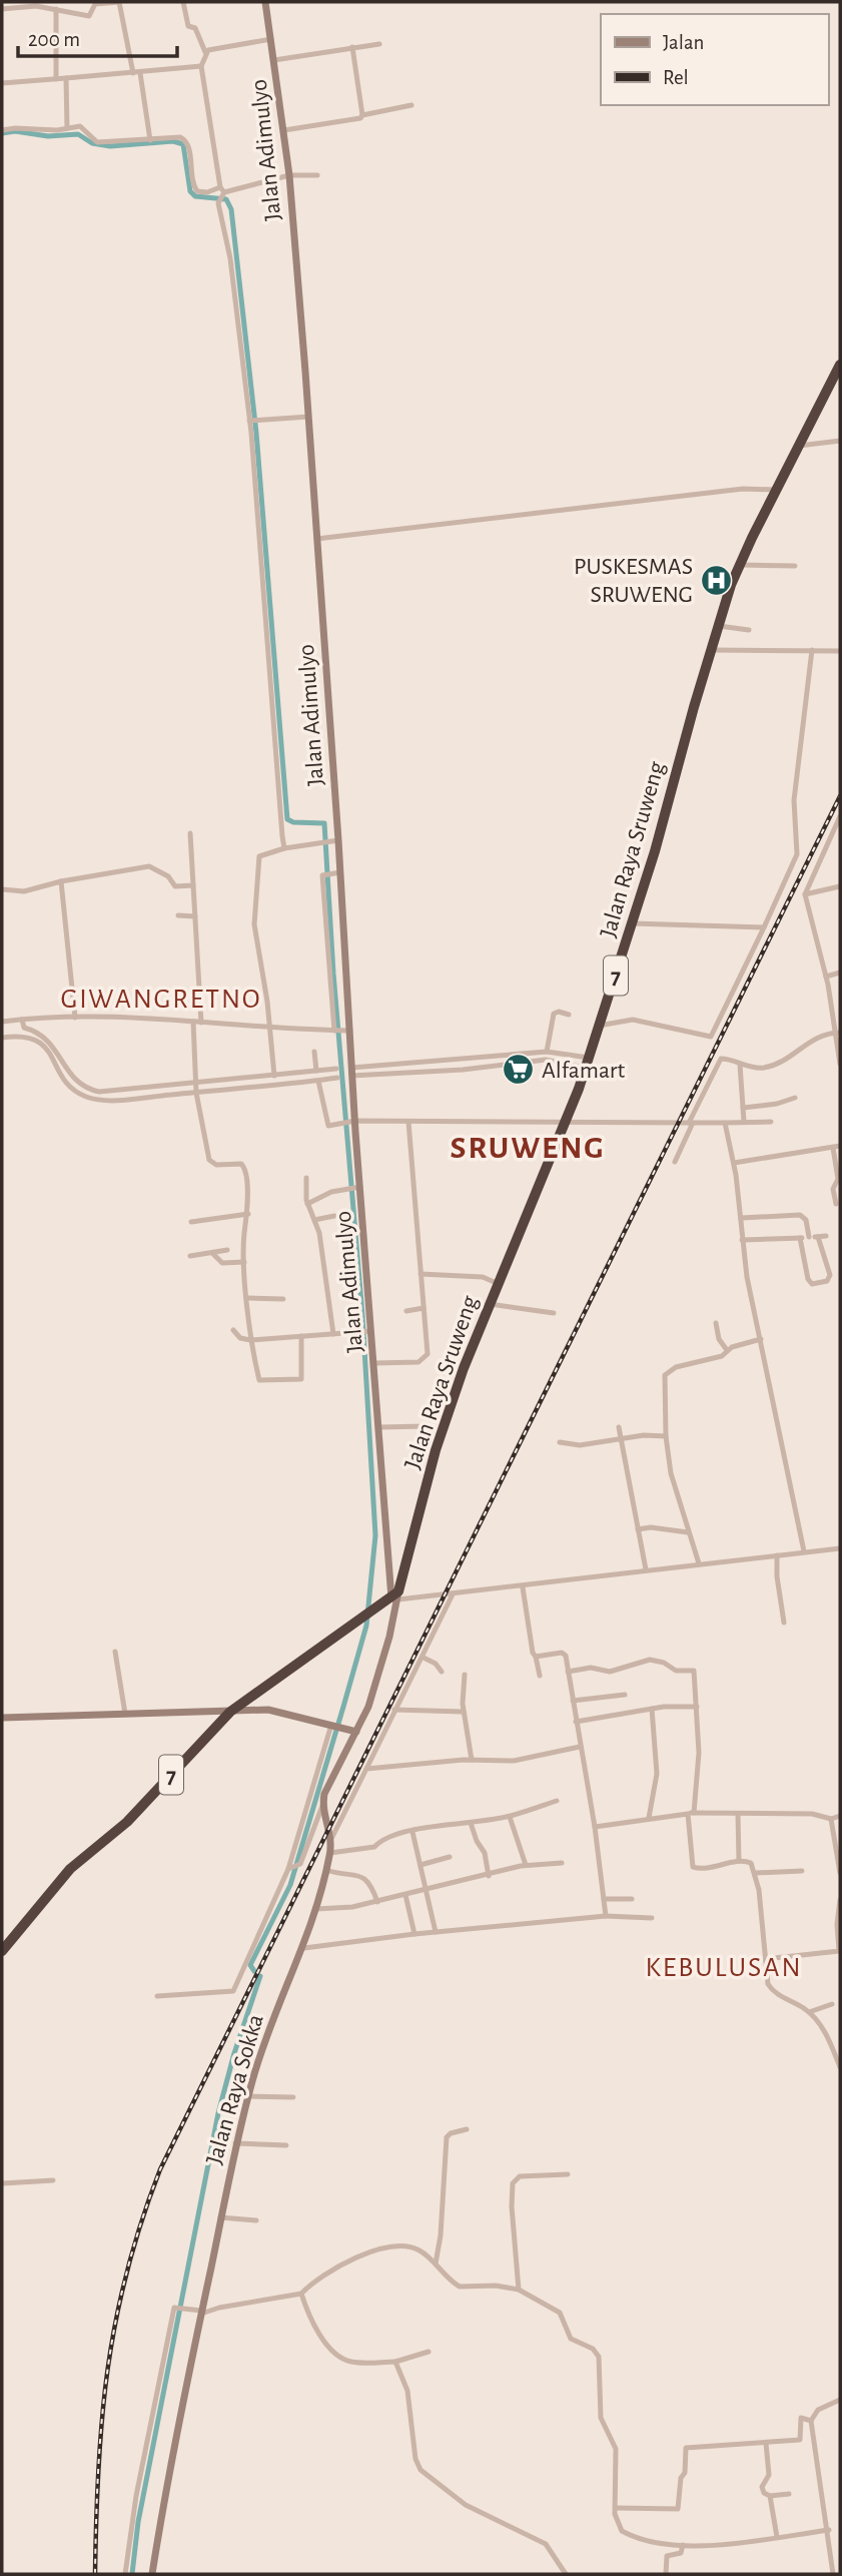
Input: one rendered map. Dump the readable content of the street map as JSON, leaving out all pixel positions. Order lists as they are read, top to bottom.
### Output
{
  "streets": {
    "highway": ["Jalan Raya Sruweng", "7"],
    "street": ["Jalan Adimulyo", "Jalan Raya Sokka"]
  },
  "crossings": [
    ["Jalan Adimulyo", "Jalan Raya Sruweng"],
    ["Jalan Adimulyo", "7"],
    ["Jalan Raya Sruweng", "7"]
  ],
  "districts": ["GIWANGRETNO", "SRUWENG", "KEBULUSAN"],
  "places": {
    "hospital": ["PUSKESMAS SRUWENG"],
    "supermarket": ["Alfamart"]
  },
  "legend": ["Jalan", "Rel"],
  "scale_bar": "200 m"
}
